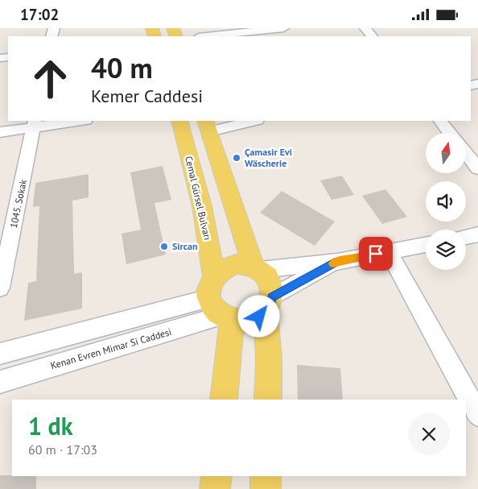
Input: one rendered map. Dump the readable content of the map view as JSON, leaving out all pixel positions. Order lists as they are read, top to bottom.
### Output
{
  "streets": {
    "main road": ["Cemal Gürsel Bulvarı"],
    "street": ["1045. Sokak", "Kenan Evren Mimar Si Caddesi"]
  },
  "crossings": [
    ["Cemal Gürsel Bulvarı", "Kenan Evren Mimar Si Caddesi"]
  ],
  "places": ["Çamasir Evi Wäscherie", "Sircan"],
  "north": "top",
  "page": {
    "status": "17:02",
    "turn": ["40 m", "Kemer Caddesi"],
    "heading": ["1 dk", "60 m · 17:03"]
  }
}
